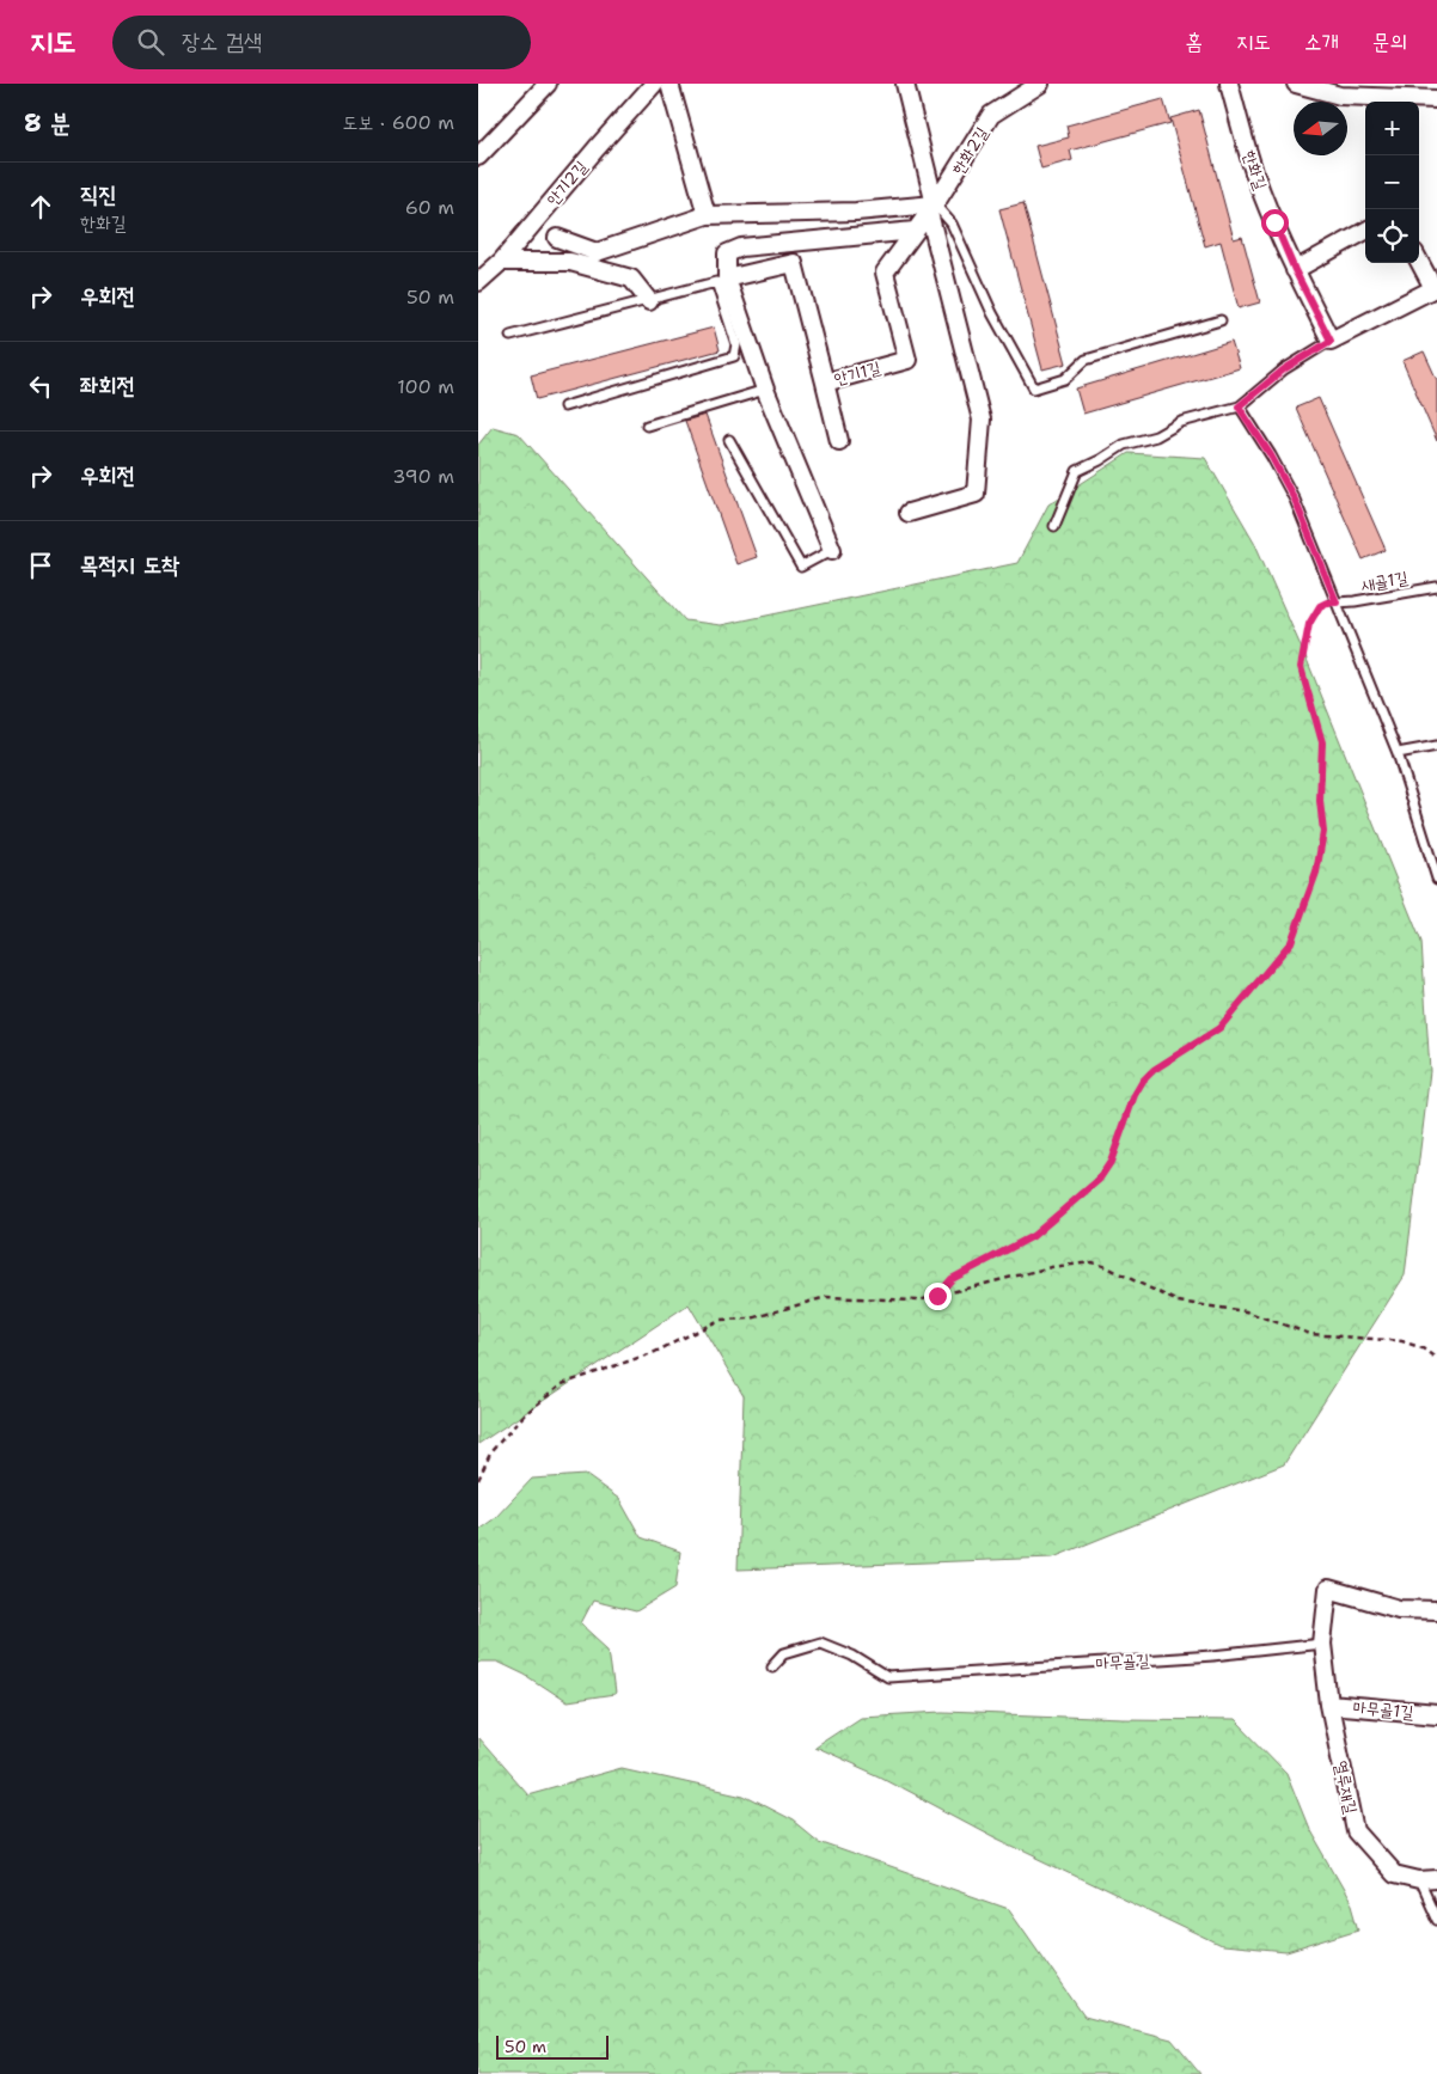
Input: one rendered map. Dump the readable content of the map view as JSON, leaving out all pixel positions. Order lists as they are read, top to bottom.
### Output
{
  "streets": {
    "street": [
      "한화2길",
      "한화길",
      "안기2길",
      "안기1길",
      "마무골1길",
      "열루재길"
    ],
    "lane": ["새골1길", "마무골길"]
  },
  "crossings": [
    ["한화2길", "안기1길"],
    ["마무골길", "열루재길"],
    ["마무골1길", "열루재길"]
  ],
  "scale_bar": "50 m",
  "north": "left",
  "page": {
    "header": "지도",
    "search": "장소 검색",
    "nav": [
      "홈",
      "지도",
      "소개",
      "문의"
    ],
    "heading": ["8 분", "도보 · 600 m"],
    "map_buttons": ["+", "−"],
    "list": [
      ["직진", "한화길", "60 m"],
      ["우회전", "50 m"],
      ["좌회전", "100 m"],
      ["우회전", "390 m"],
      "목적지 도착"
    ],
    "scale": "50 m"
  }
}
